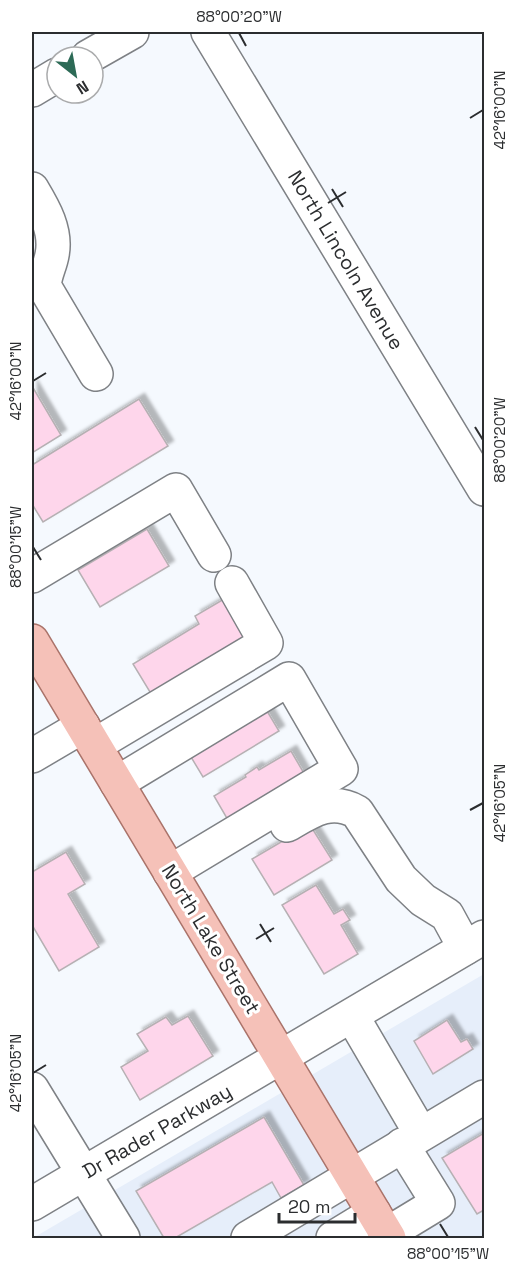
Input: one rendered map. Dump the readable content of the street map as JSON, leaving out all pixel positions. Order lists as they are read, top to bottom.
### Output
{
  "streets": {
    "main road": ["North Lake Street"],
    "street": ["North Lincoln Avenue", "Dr Rader Parkway"]
  },
  "crossings": [
    ["North Lake Street", "Dr Rader Parkway"]
  ],
  "scale_bar": "20 m",
  "north": "bottom right",
  "coordinates": [
    "88°00'20\"W",
    "42°16'00\"N",
    "88°00'15\"W",
    "42°16'05\"N"
  ]
}
